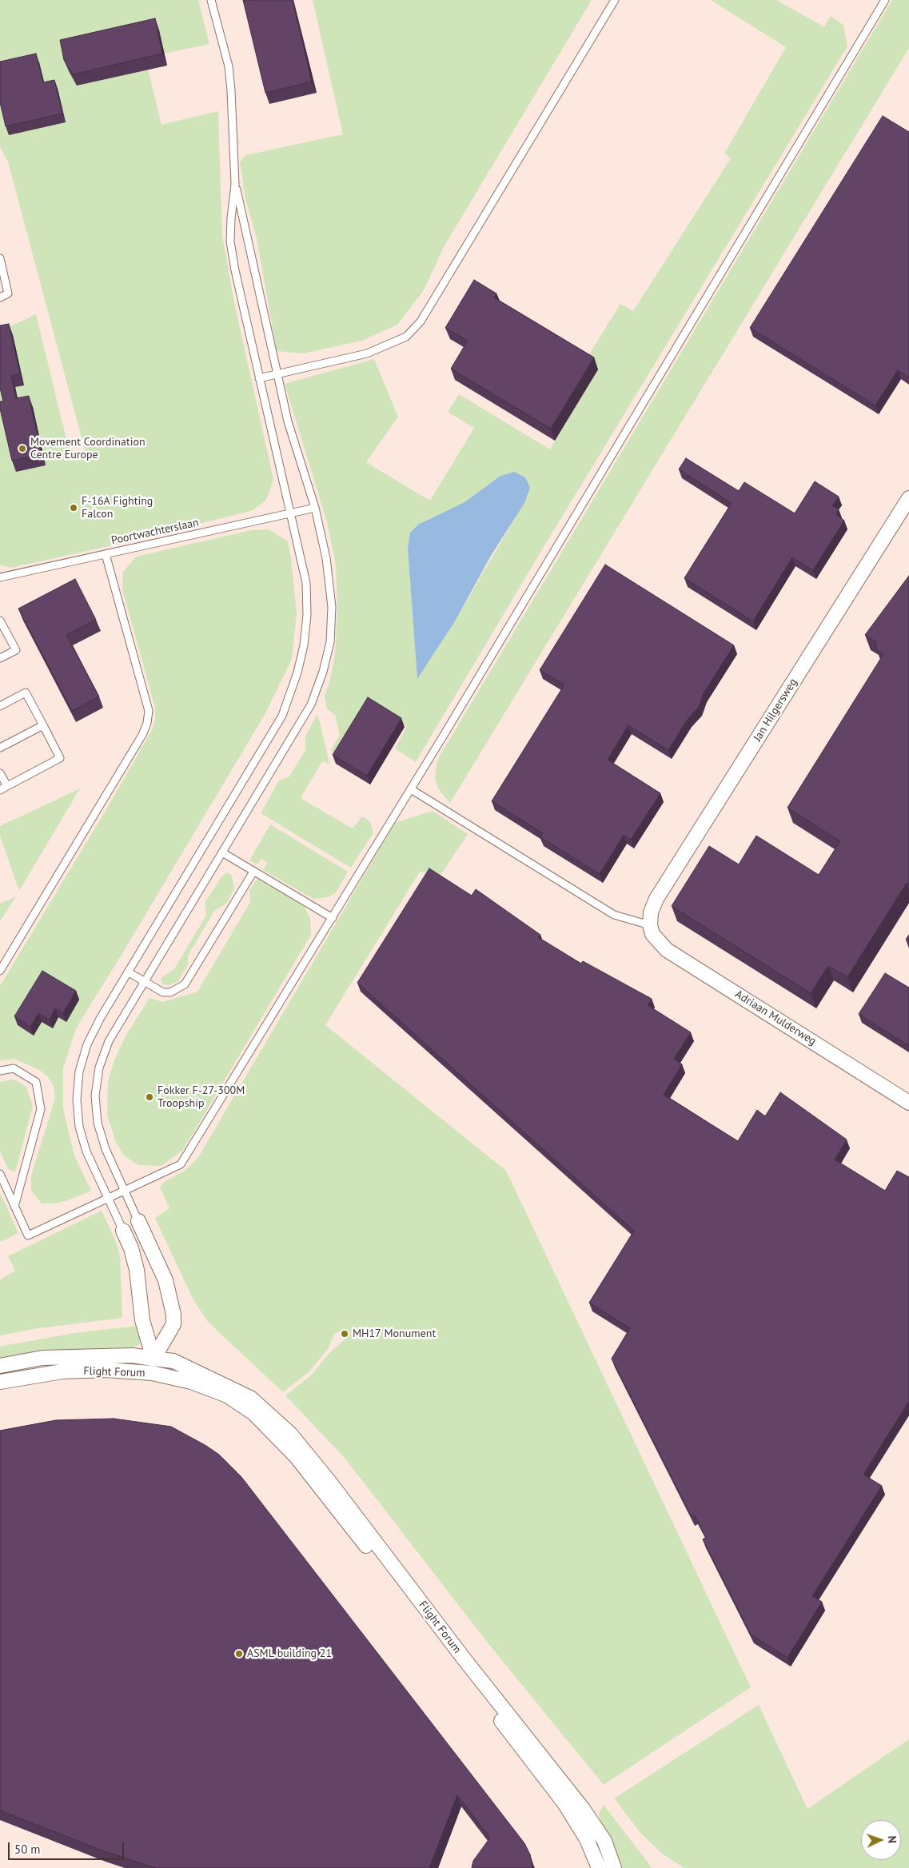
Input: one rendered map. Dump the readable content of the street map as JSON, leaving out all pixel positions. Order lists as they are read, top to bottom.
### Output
{
  "streets": {
    "street": ["Jan Hilgersweg", "Adriaan Mulderweg", "Flight Forum"],
    "lane": ["Poortwachterslaan"]
  },
  "crossings": [
    ["Jan Hilgersweg", "Adriaan Mulderweg"]
  ],
  "places": [
    "Movement Coordination Centre Europe",
    "F-16A Fighting Falcon",
    "Fokker F-27-300M Troopship",
    "MH17 Monument",
    "ASML building 21"
  ],
  "scale_bar": "50 m",
  "north": "right"
}
